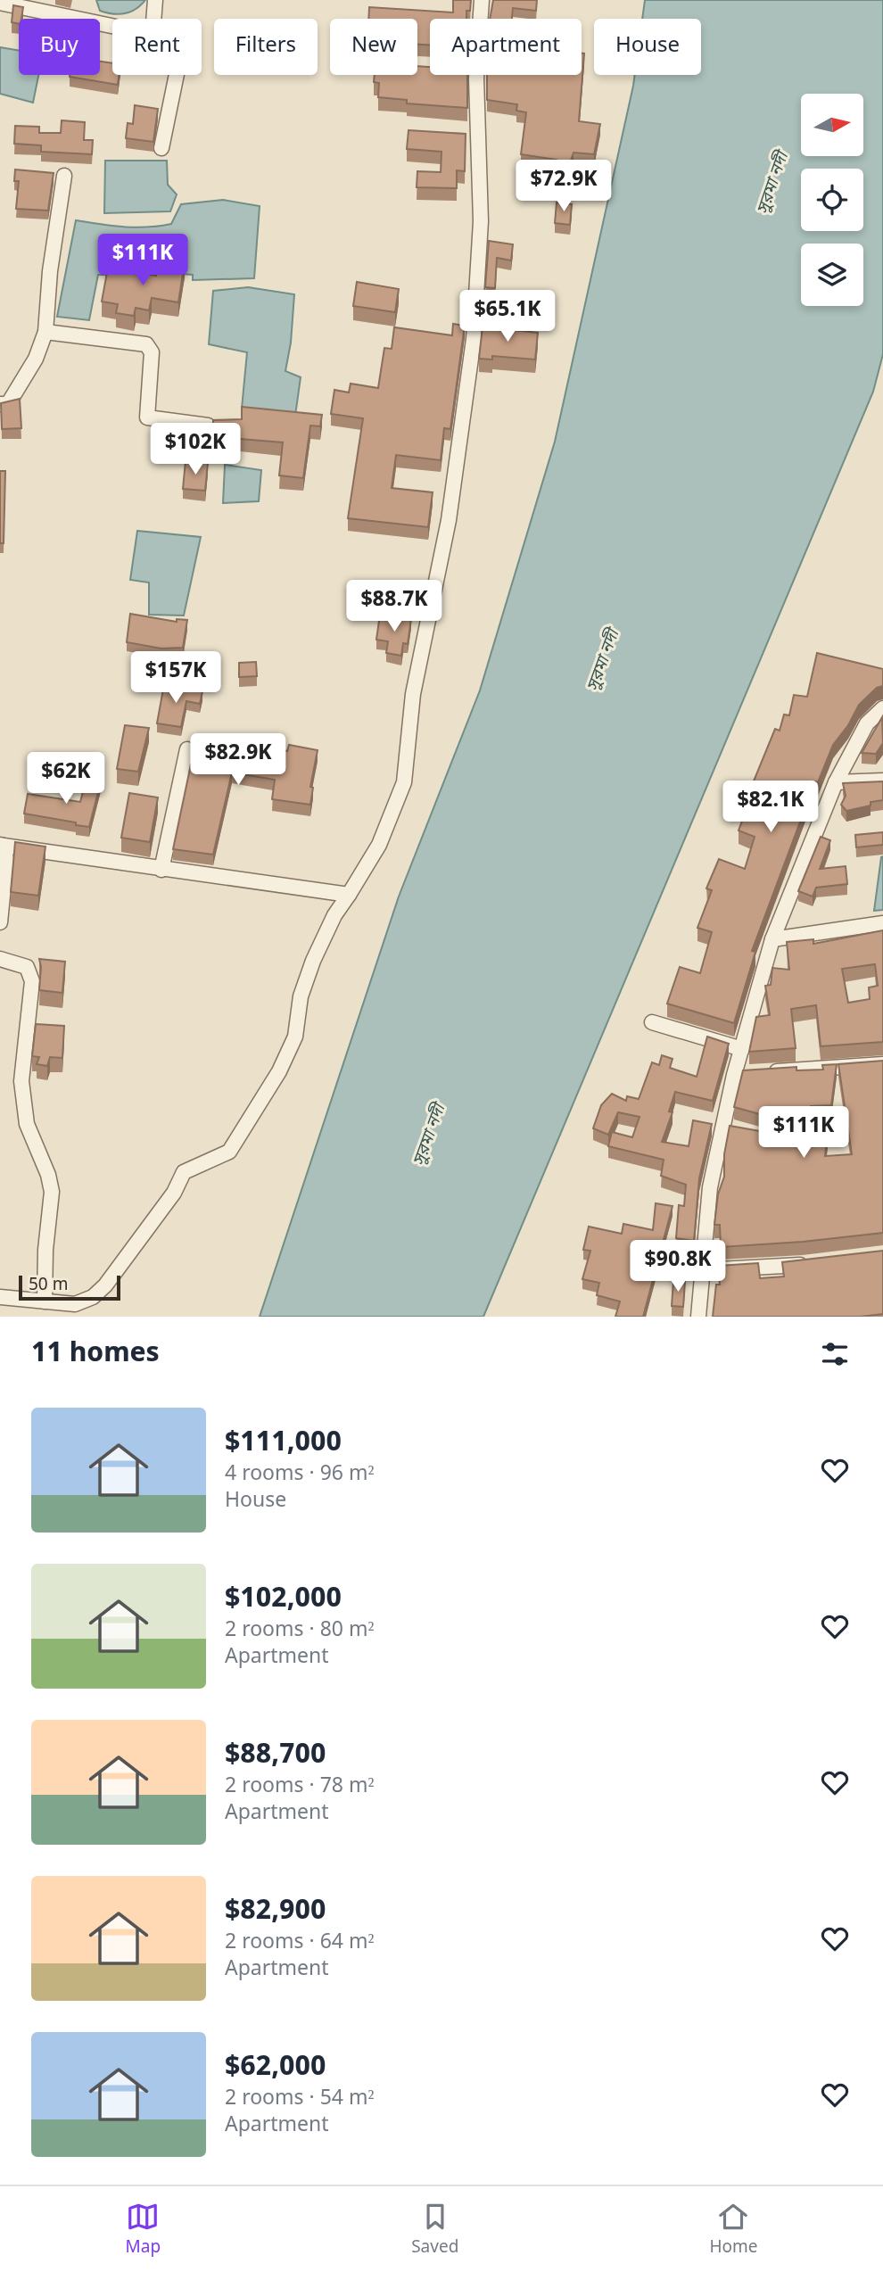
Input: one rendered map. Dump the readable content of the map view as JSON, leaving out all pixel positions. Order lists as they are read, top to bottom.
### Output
{
  "water": ["সুরমা নদী"],
  "scale_bar": "50 m",
  "north": "right",
  "page": {
    "chip": [
      "Buy",
      "Rent",
      "Filters",
      "New",
      "Apartment",
      "House"
    ],
    "price": [
      "$72.9K",
      "$111K",
      "$65.1K",
      "$102K",
      "$88.7K",
      "$157K",
      "$82.9K",
      "$62K",
      "$82.1K",
      "$111K",
      "$90.8K"
    ],
    "scale": "50 m",
    "heading": "11 homes",
    "list": [
      {
        "name": "$111,000",
        "note": "4 rooms · 96 m² · House"
      },
      {
        "name": "$102,000",
        "note": "2 rooms · 80 m² · Apartment"
      },
      {
        "name": "$88,700",
        "note": "2 rooms · 78 m² · Apartment"
      },
      {
        "name": "$82,900",
        "note": "2 rooms · 64 m² · Apartment"
      },
      {
        "name": "$62,000",
        "note": "2 rooms · 54 m² · Apartment"
      }
    ],
    "tabs": ["Map", "Saved", "Home"]
  }
}
